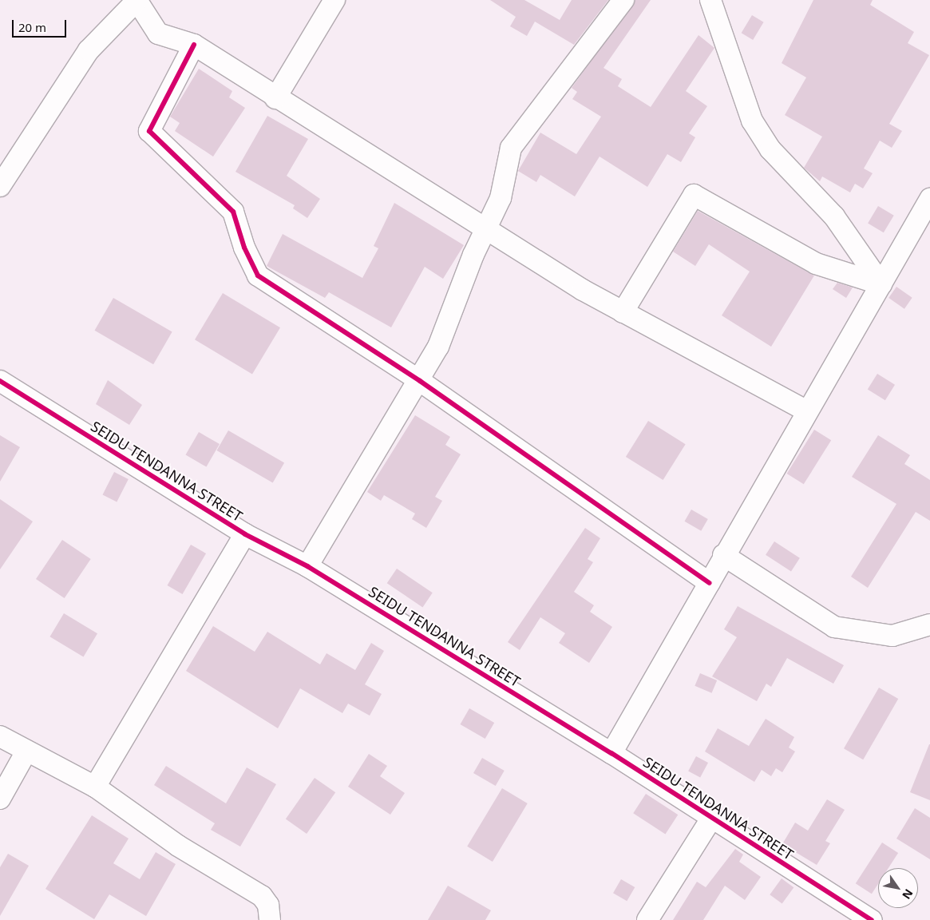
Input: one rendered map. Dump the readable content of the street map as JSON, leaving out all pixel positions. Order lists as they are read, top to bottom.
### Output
{
  "streets": {
    "street": ["SEIDU TENDANNA STREET"]
  },
  "scale_bar": "20 m",
  "north": "bottom right"
}
